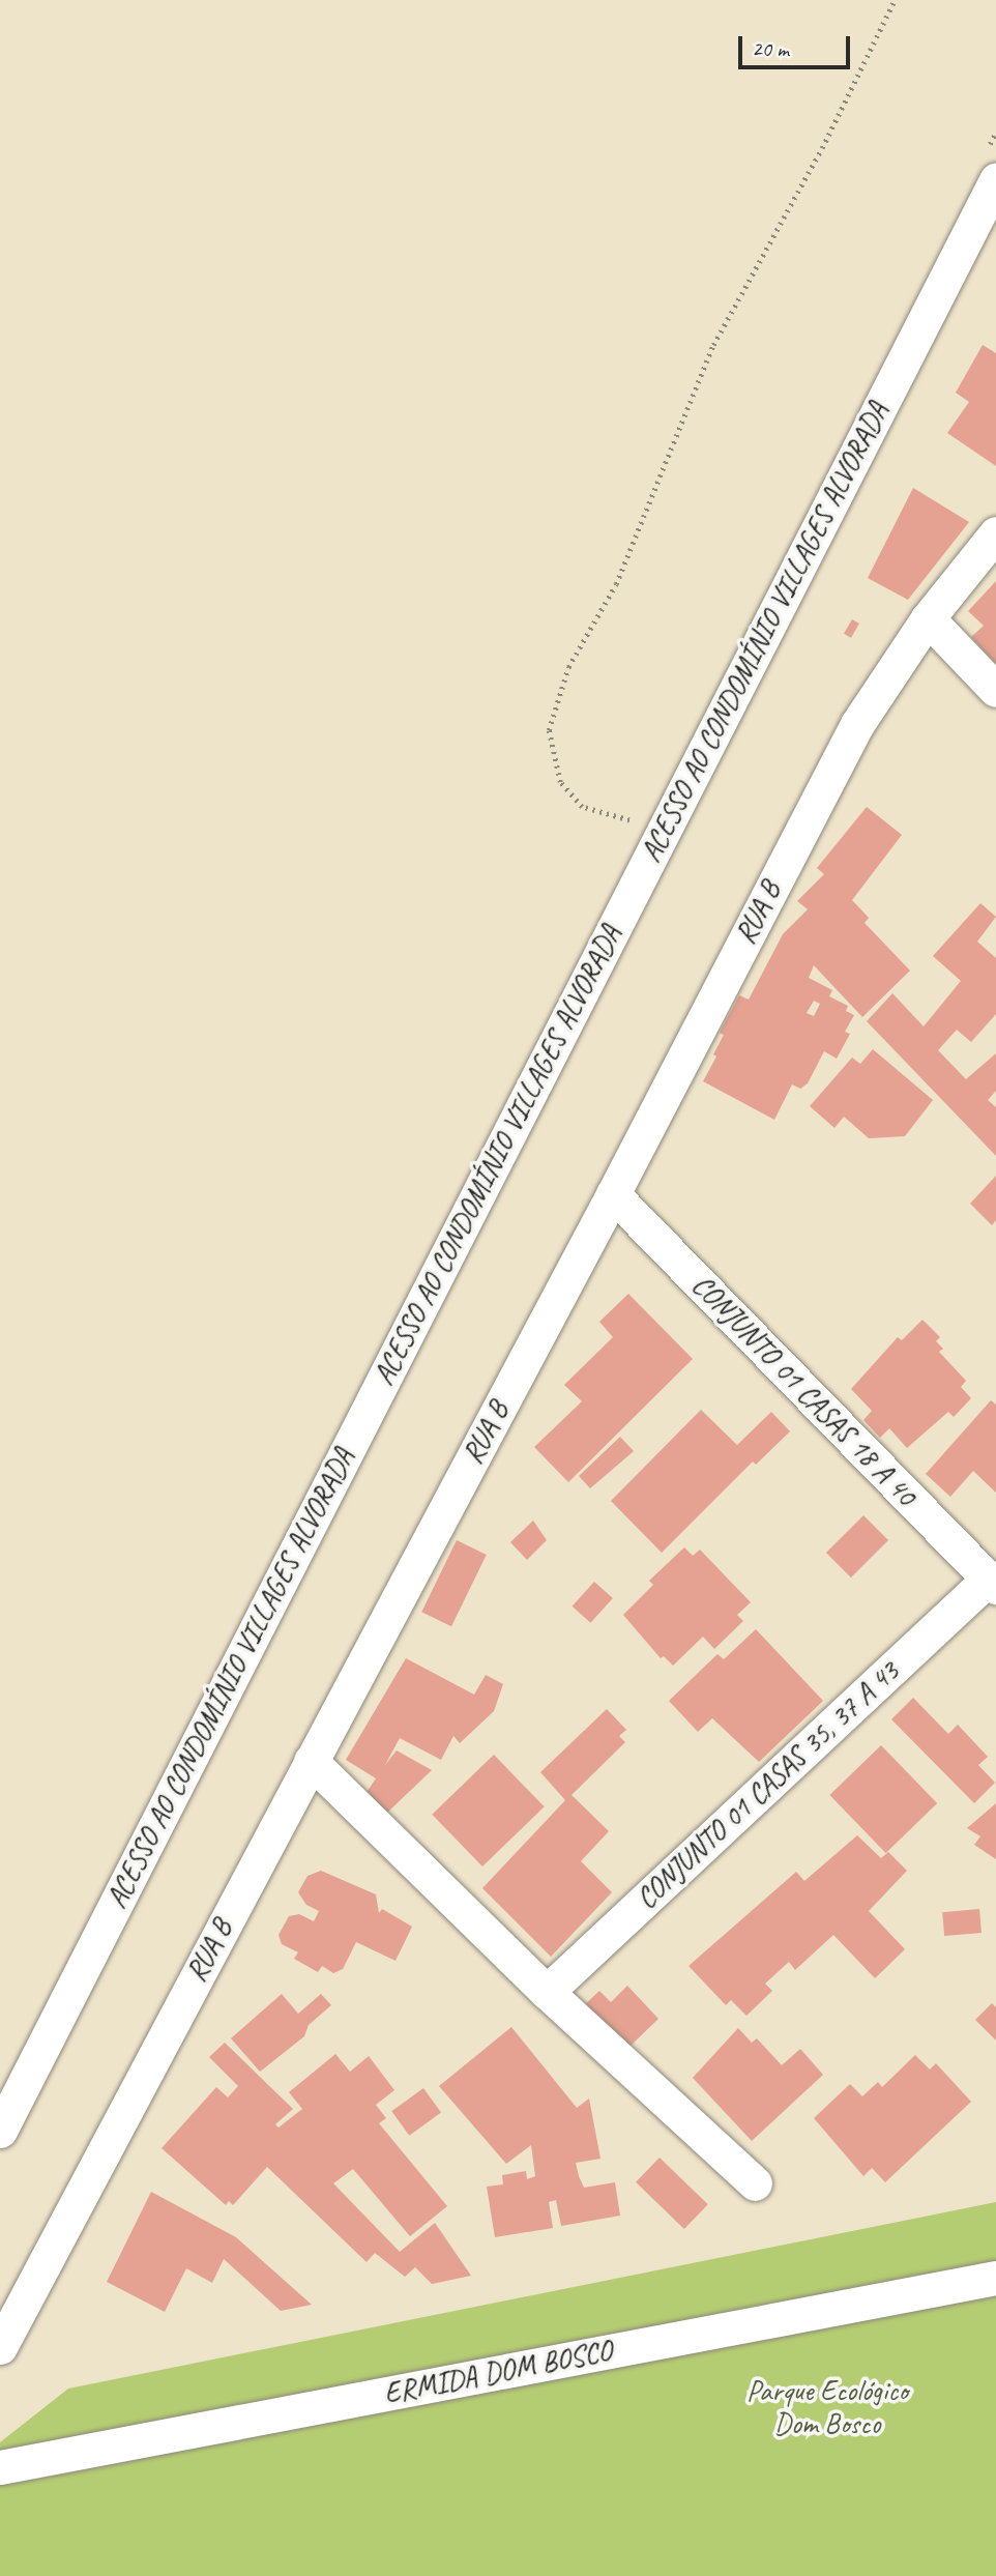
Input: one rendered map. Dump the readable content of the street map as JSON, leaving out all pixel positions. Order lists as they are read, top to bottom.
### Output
{
  "streets": {
    "street": [
      "ACESSO AO CONDOMÍNIO VILLAGES ALVORADA",
      "RUA B",
      "CONJUNTO 01 CASAS 18 A 40",
      "CONJUNTO 01 CASAS 35, 37 A 43",
      "ERMIDA DOM BOSCO"
    ]
  },
  "crossings": [
    ["RUA B", "CONJUNTO 01 CASAS 18 A 40"],
    ["CONJUNTO 01 CASAS 18 A 40", "CONJUNTO 01 CASAS 35, 37 A 43"]
  ],
  "parks": ["Parque Ecológico Dom Bosco"],
  "scale_bar": "20 m"
}
